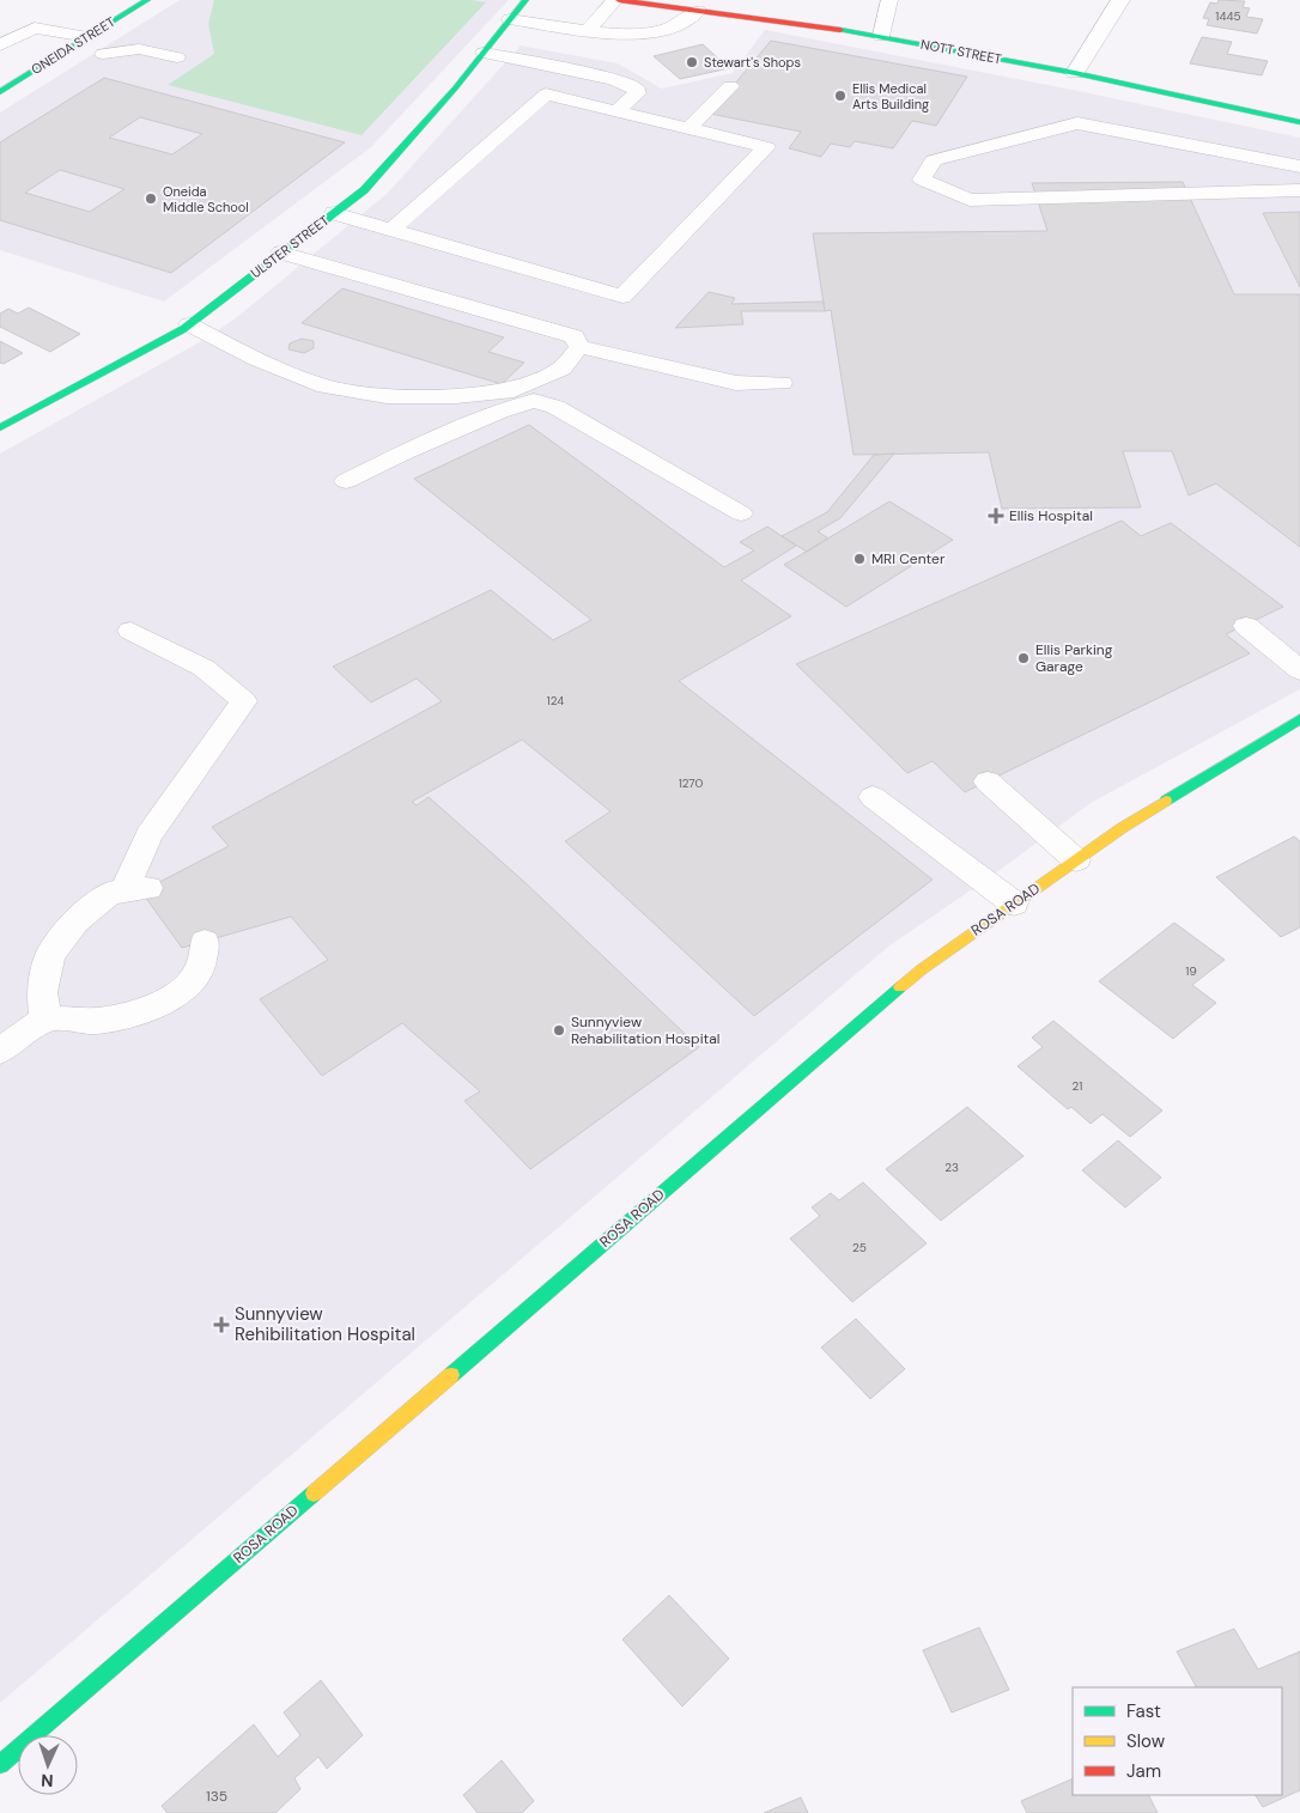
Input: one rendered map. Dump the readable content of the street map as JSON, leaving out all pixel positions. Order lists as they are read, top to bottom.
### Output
{
  "streets": {
    "street": [
      "ONEIDA STREET",
      "NOTT STREET",
      "ULSTER STREET",
      "ROSA ROAD"
    ]
  },
  "places": {
    "other": [
      "Stewart's Shops",
      "Ellis Medical Arts Building",
      "Oneida Middle School",
      "MRI Center",
      "Ellis Parking Garage",
      "Sunnyview Rehabilitation Hospital"
    ],
    "health": ["Ellis Hospital", "Sunnyview Rehibilitation Hospital"]
  },
  "house_numbers": [
    "1445",
    "124",
    "1270",
    "19",
    "21",
    "23",
    "25",
    "135"
  ],
  "legend": ["Fast", "Slow", "Jam"],
  "north": "bottom"
}
